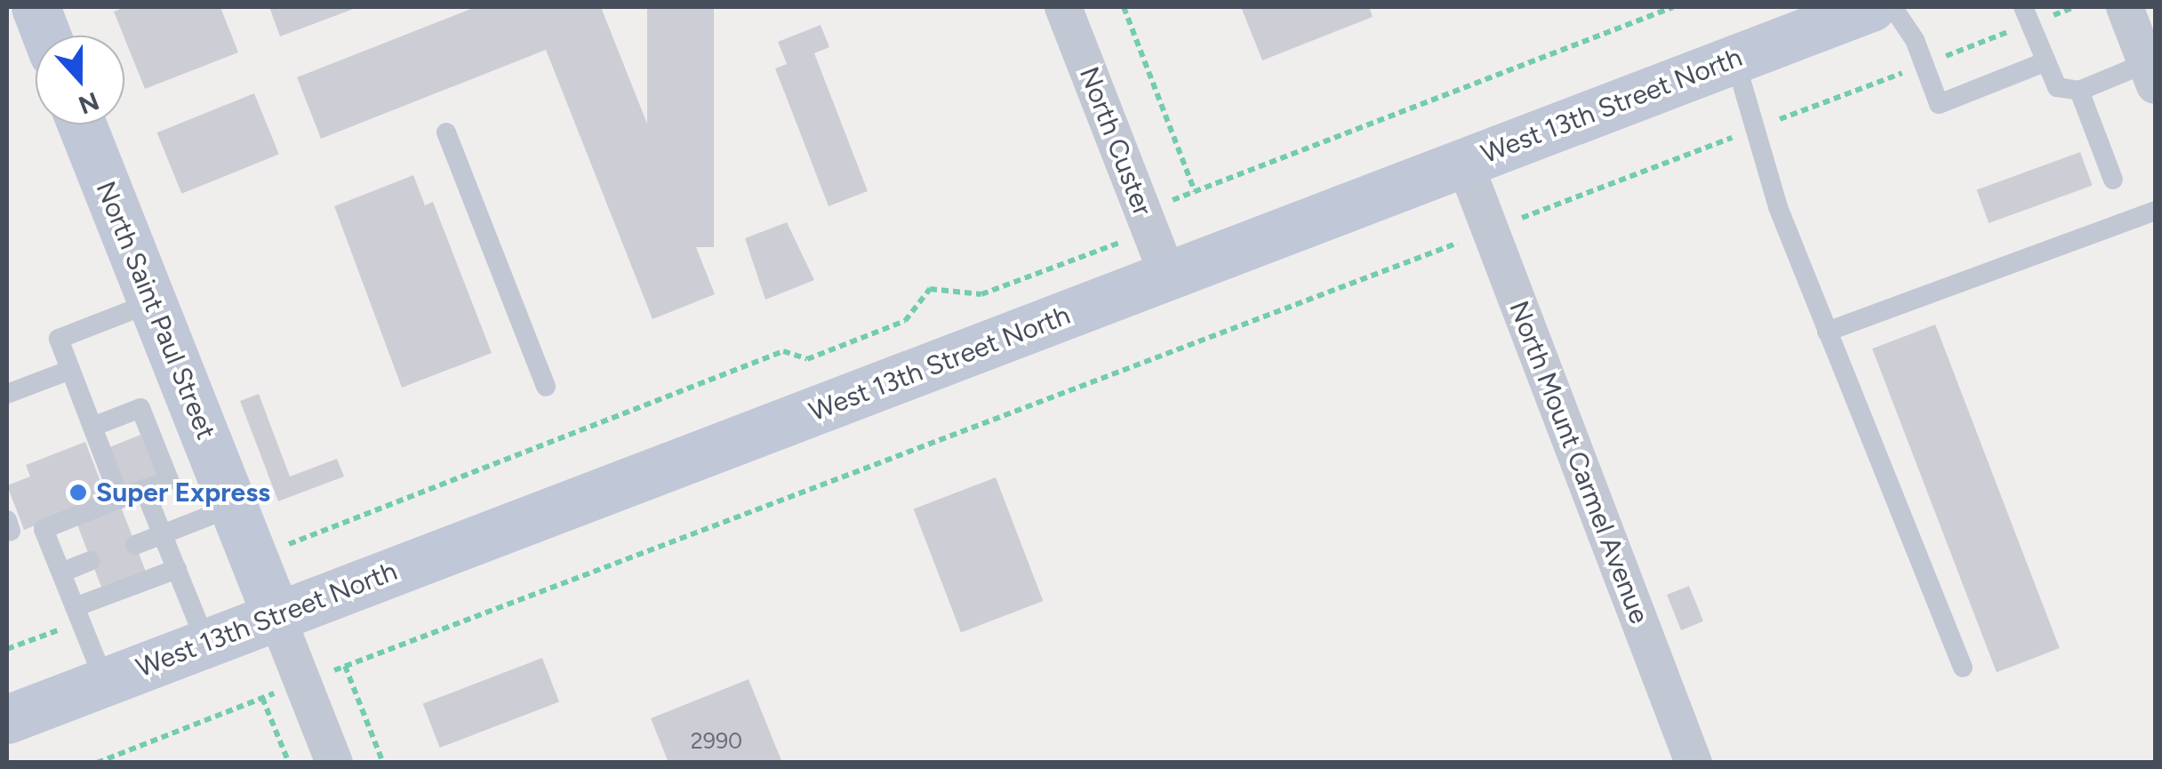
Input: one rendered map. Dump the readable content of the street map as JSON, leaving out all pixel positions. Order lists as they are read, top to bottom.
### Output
{
  "streets": {
    "street": [
      "West 13th Street North",
      "North Custer",
      "North Saint Paul Street",
      "North Mount Carmel Avenue"
    ]
  },
  "crossings": [
    ["West 13th Street North", "North Custer"],
    ["West 13th Street North", "North Saint Paul Street"],
    ["West 13th Street North", "North Mount Carmel Avenue"]
  ],
  "places": ["Super Express"],
  "house_numbers": ["2990"],
  "north": "bottom"
}
